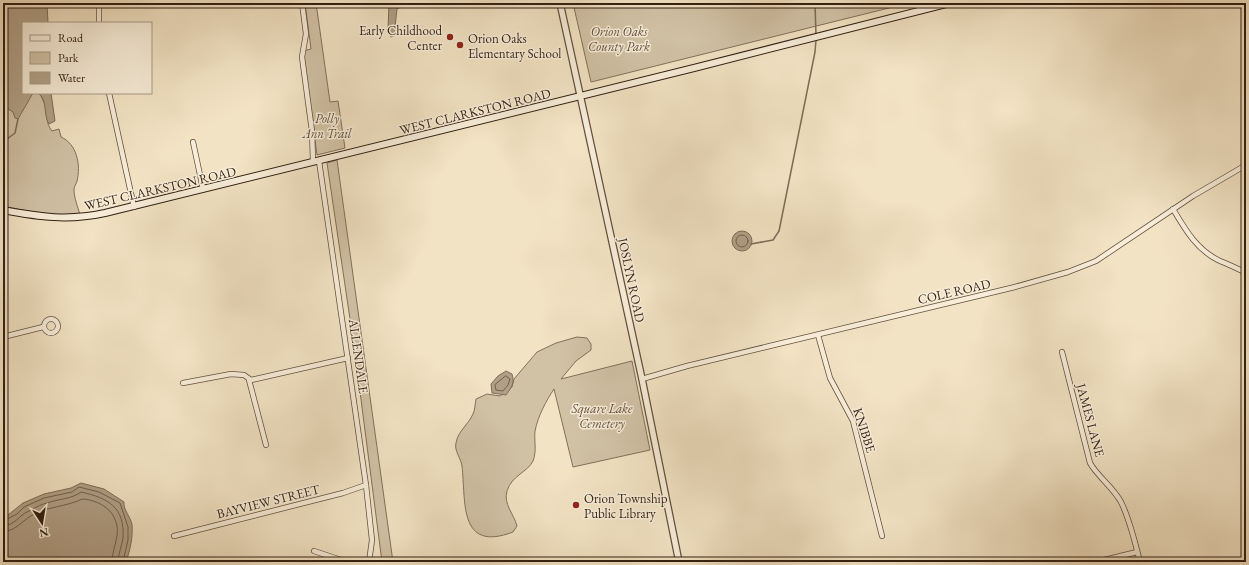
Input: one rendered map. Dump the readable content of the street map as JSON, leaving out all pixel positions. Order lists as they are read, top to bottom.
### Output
{
  "streets": {
    "main road": ["WEST CLARKSTON ROAD"],
    "street": [
      "JOSLYN ROAD",
      "COLE ROAD",
      "ALLENDALE",
      "JAMES LANE",
      "KNIBBE",
      "BAYVIEW STREET"
    ]
  },
  "crossings": [
    ["WEST CLARKSTON ROAD", "JOSLYN ROAD"],
    ["WEST CLARKSTON ROAD", "ALLENDALE"],
    ["JOSLYN ROAD", "COLE ROAD"],
    ["COLE ROAD", "KNIBBE"],
    ["ALLENDALE", "BAYVIEW STREET"]
  ],
  "parks": ["Orion Oaks County Park", "Polly Ann Trail", "Square Lake Cemetery"],
  "places": ["Early Childhood Center", "Orion Oaks Elementary School", "Orion Township Public Library"],
  "legend": ["Road", "Park", "Water"],
  "north": "bottom"
}
